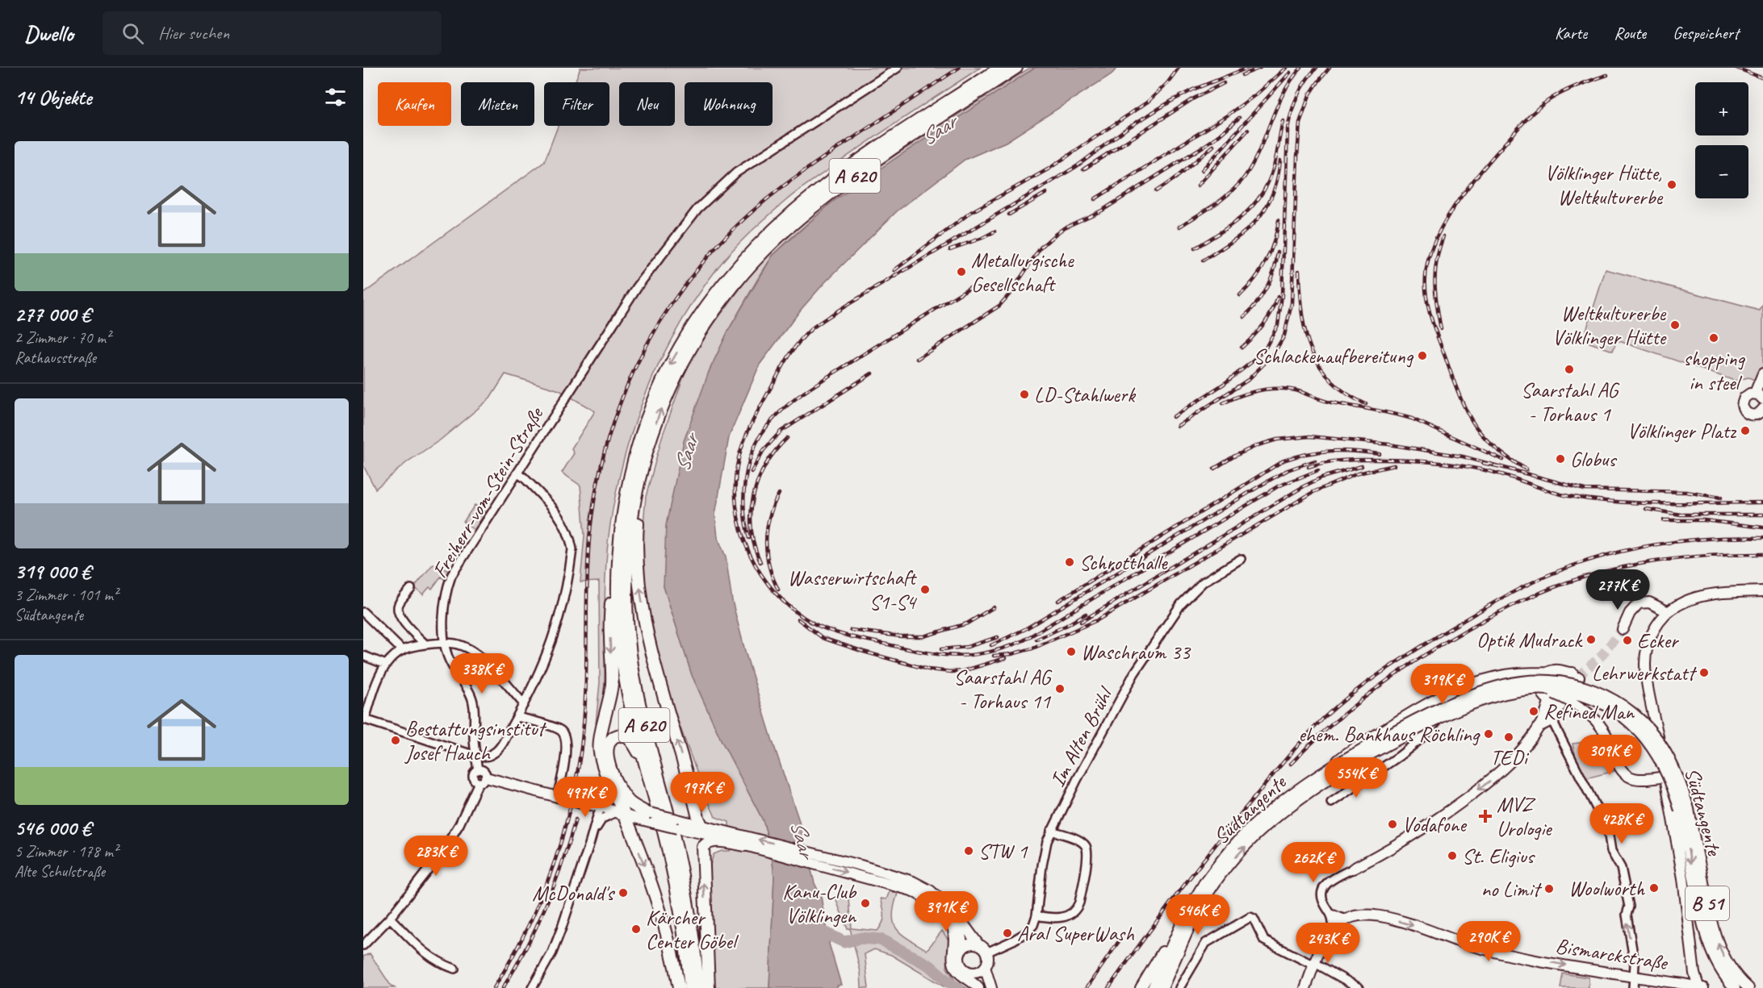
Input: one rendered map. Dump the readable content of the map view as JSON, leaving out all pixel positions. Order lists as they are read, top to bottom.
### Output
{
  "streets": {
    "highway": ["A 620"],
    "main road": ["Südtangente", "B 51", "Bismarckstraße"],
    "street": ["Freiherr-vom-Stein-Straße", "Im Alten Brühl"]
  },
  "one_way": ["Bismarckstraße"],
  "water": ["Saar"],
  "places": {
    "other": [
      "Völklinger Hütte, Weltkulturerbe",
      "Metallurgische Gesellschaft",
      "Weltkulturerbe Völklinger Hütte",
      "shopping in steel",
      "Schlackenaufbereitung",
      "Saarstahl AG - Torhaus 1",
      "LD-Stahlwerk",
      "Völklinger Platz",
      "Globus",
      "Schrotthalle",
      "Wasserwirtschaft S1-S4",
      "Optik Mudrack",
      "Ecker",
      "Waschraum 33",
      "Lehrwerkstatt",
      "Saarstahl AG - Torhaus 11",
      "Refined Man",
      "ehem. Bankhaus Röchling",
      "TEDi",
      "Bestattungsinstitut Josef Hauch",
      "Vodafone",
      "STW 1",
      "St. Eligius",
      "Woolworth",
      "no Limit",
      "McDonald's",
      "Kanu-Club Völklingen",
      "Kärcher Center Göbel",
      "Aral SuperWash"
    ],
    "health": ["MVZ Urologie"]
  },
  "page": {
    "header": "Dwello",
    "search": "Hier suchen",
    "nav": ["Karte", "Route", "Gespeichert"],
    "heading": "14 Objekte",
    "map_buttons": ["+", "−"],
    "chip": [
      "Kaufen",
      "Mieten",
      "Filter",
      "Neu",
      "Wohnung"
    ],
    "list": [
      {
        "name": "277 000 €",
        "note": "2 Zimmer · 70 m² · Rathausstraße"
      },
      {
        "name": "319 000 €",
        "note": "3 Zimmer · 101 m² · Südtangente"
      },
      {
        "name": "546 000 €",
        "note": "5 Zimmer · 178 m² · Alte Schulstraße"
      }
    ],
    "price": [
      "277K €",
      "338K €",
      "319K €",
      "309K €",
      "554K €",
      "197K €",
      "497K €",
      "428K €",
      "283K €",
      "262K €",
      "391K €",
      "546K €",
      "290K €",
      "243K €"
    ]
  }
}
